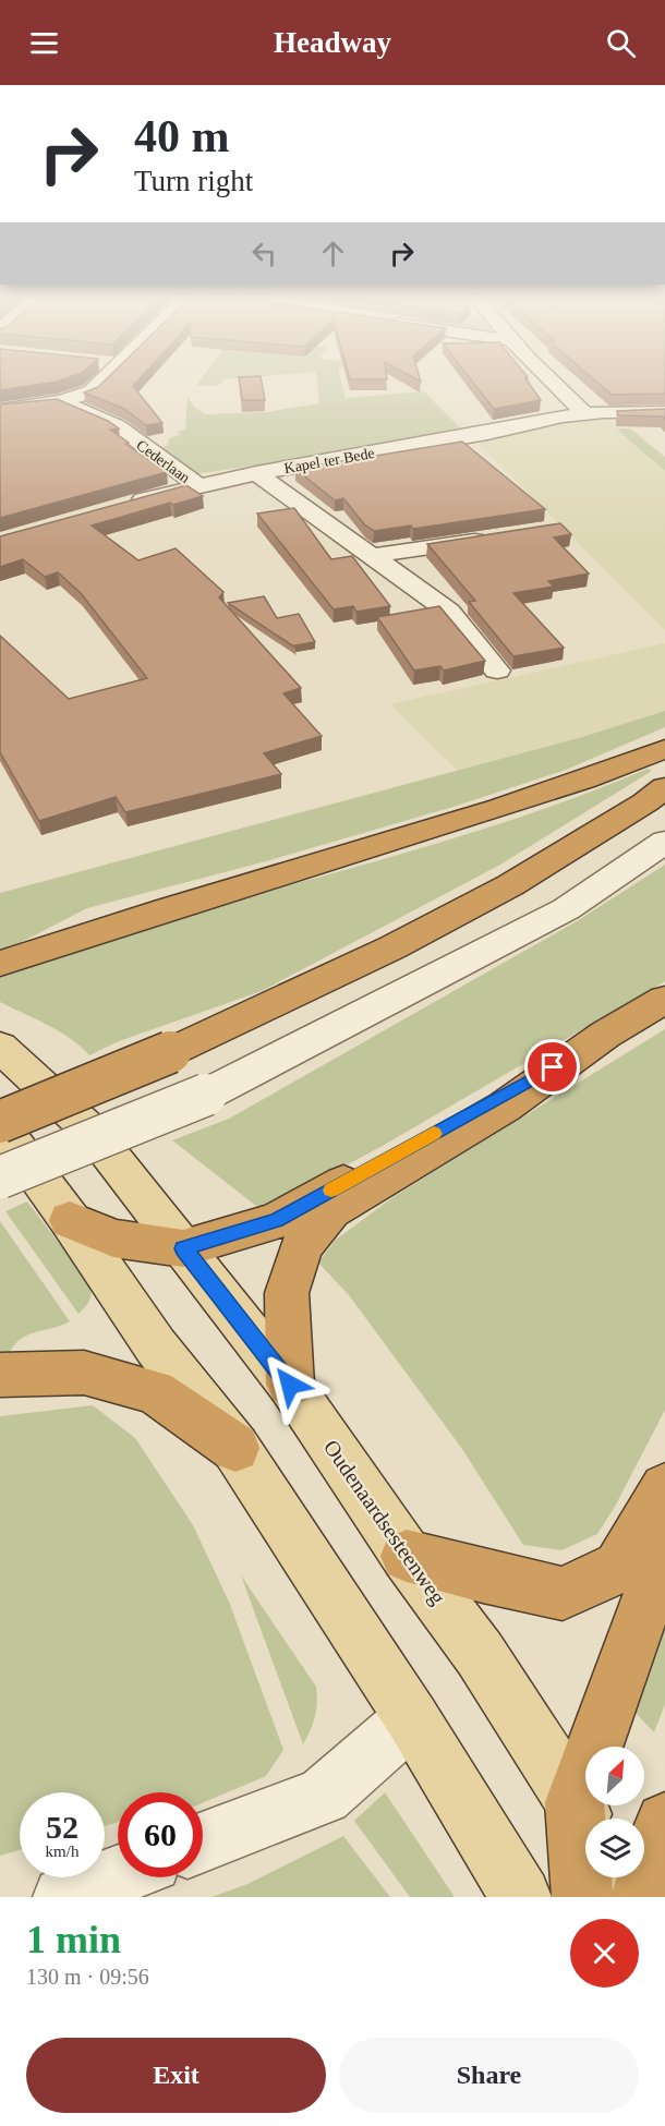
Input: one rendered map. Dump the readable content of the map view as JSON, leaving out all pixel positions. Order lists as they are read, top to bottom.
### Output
{
  "streets": {
    "main road": ["Oudenaardsesteenweg"],
    "street": ["Kapel ter Bede", "Cederlaan"]
  },
  "crossings": [
    ["Kapel ter Bede", "Cederlaan"]
  ],
  "north": "top right",
  "page": {
    "header": "Headway",
    "turn": ["40 m", "Turn right"],
    "speed": "52 km/h",
    "limit": "60",
    "heading": ["1 min", "130 m · 09:56"],
    "buttons": ["Exit", "Share"]
  }
}
